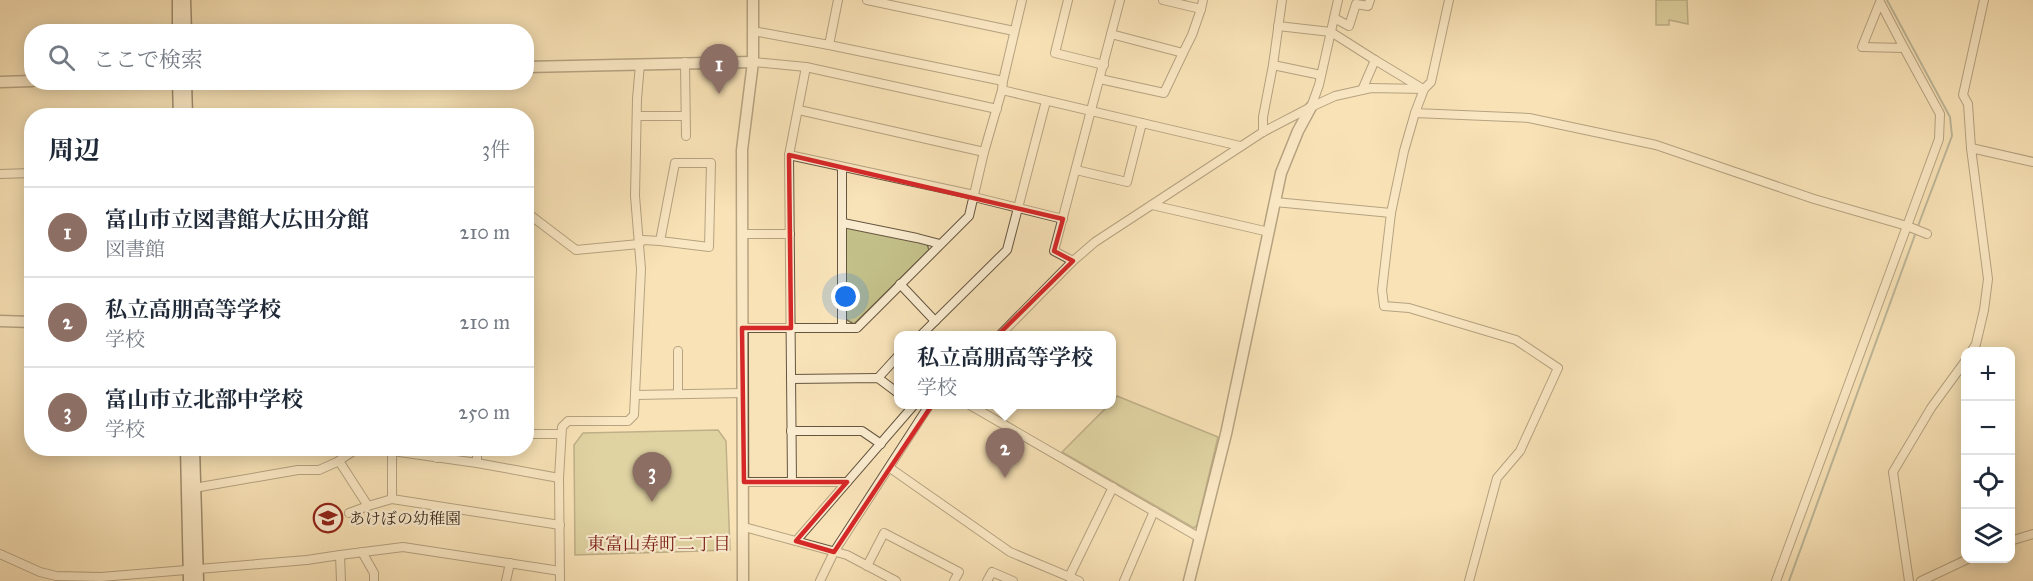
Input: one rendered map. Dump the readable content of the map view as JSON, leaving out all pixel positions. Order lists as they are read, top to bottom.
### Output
{
  "districts": ["東富山寿町二丁目"],
  "places": {
    "school or university": ["あけぼの幼稚園"]
  },
  "page": {
    "search": "ここで検索",
    "pins": ["1", "2", "3"],
    "heading": ["周辺", "3件"],
    "list": [
      {
        "mark": "1",
        "name": "富山市立図書館大広田分館",
        "note": "図書館",
        "value": "210 m"
      },
      {
        "mark": "2",
        "name": "私立高朋高等学校",
        "note": "学校",
        "value": "210 m"
      },
      {
        "mark": "3",
        "name": "富山市立北部中学校",
        "note": "学校",
        "value": "250 m"
      }
    ],
    "popup": ["私立高朋高等学校", "学校"],
    "map_buttons": ["+", "−"]
  }
}
